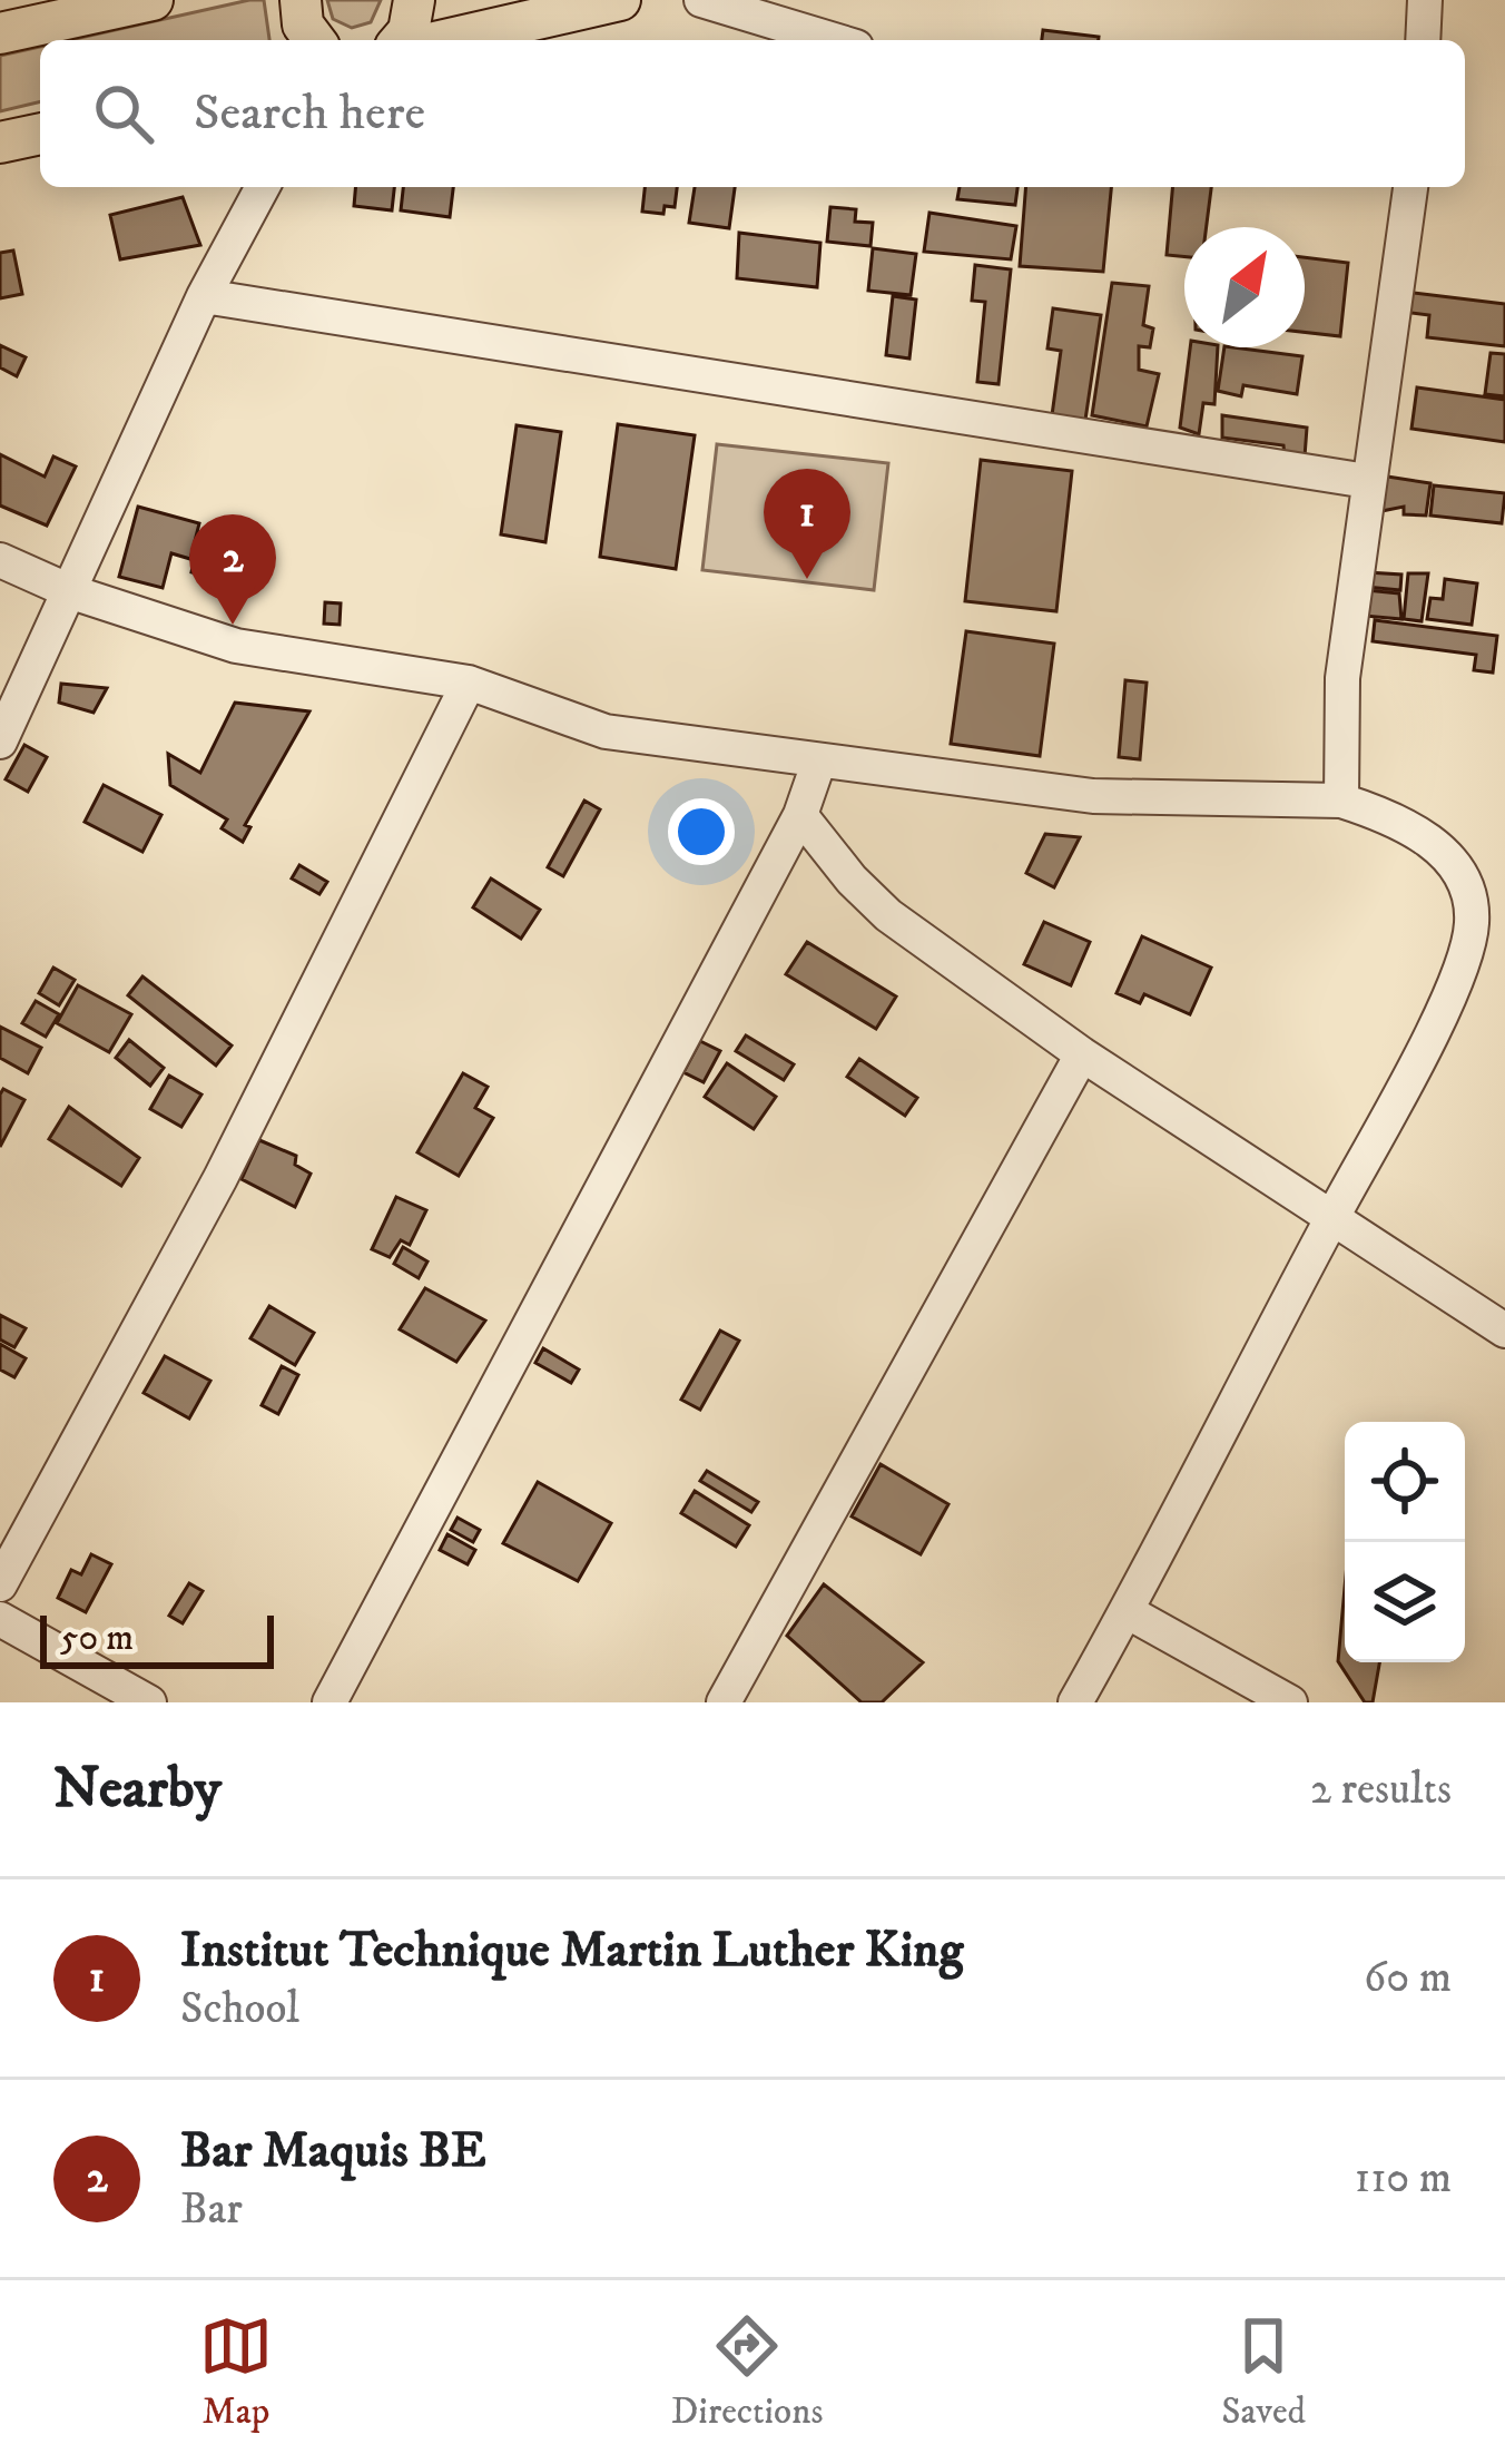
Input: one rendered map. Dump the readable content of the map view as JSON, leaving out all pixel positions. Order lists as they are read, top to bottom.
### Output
{
  "scale_bar": "50 m",
  "north": "top right",
  "page": {
    "search": "Search here",
    "pins": ["1", "2"],
    "scale": "50 m",
    "heading": ["Nearby", "2 results"],
    "list": [
      {
        "mark": "1",
        "name": "Institut Technique Martin Luther King",
        "note": "School",
        "value": "60 m"
      },
      {
        "mark": "2",
        "name": "Bar Maquis BE",
        "note": "Bar",
        "value": "110 m"
      }
    ],
    "nav": ["Map", "Directions", "Saved"]
  }
}
